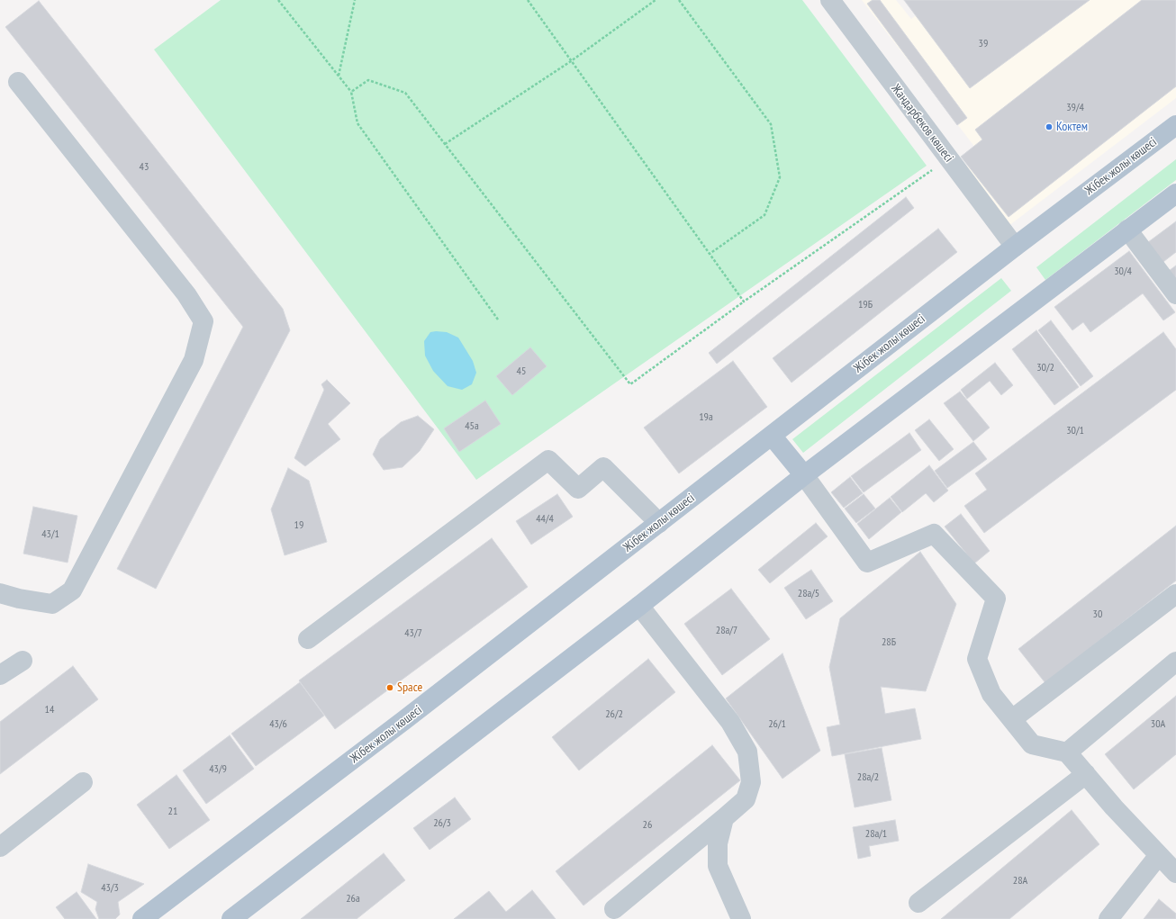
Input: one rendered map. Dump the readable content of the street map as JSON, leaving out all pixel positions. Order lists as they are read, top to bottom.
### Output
{
  "streets": {
    "main road": ["Жібек жолы көшесі"],
    "street": ["Жандарбеков көшесі"]
  },
  "crossings": [
    ["Жандарбеков көшесі", "Жібек жолы көшесі"]
  ],
  "places": ["Коктем", "Space"],
  "house_numbers": [
    "39",
    "39/4",
    "43",
    "30/4",
    "19Б",
    "30/2",
    "45",
    "19а",
    "45а",
    "30/1",
    "44/4",
    "19",
    "43/1",
    "28а/5",
    "30",
    "28а/7",
    "43/7",
    "28Б",
    "14",
    "26/2",
    "43/6",
    "26/1",
    "30А",
    "43/9",
    "28а/2",
    "21",
    "26/3",
    "26",
    "28а/1",
    "28А",
    "43/3",
    "26а"
  ]
}
